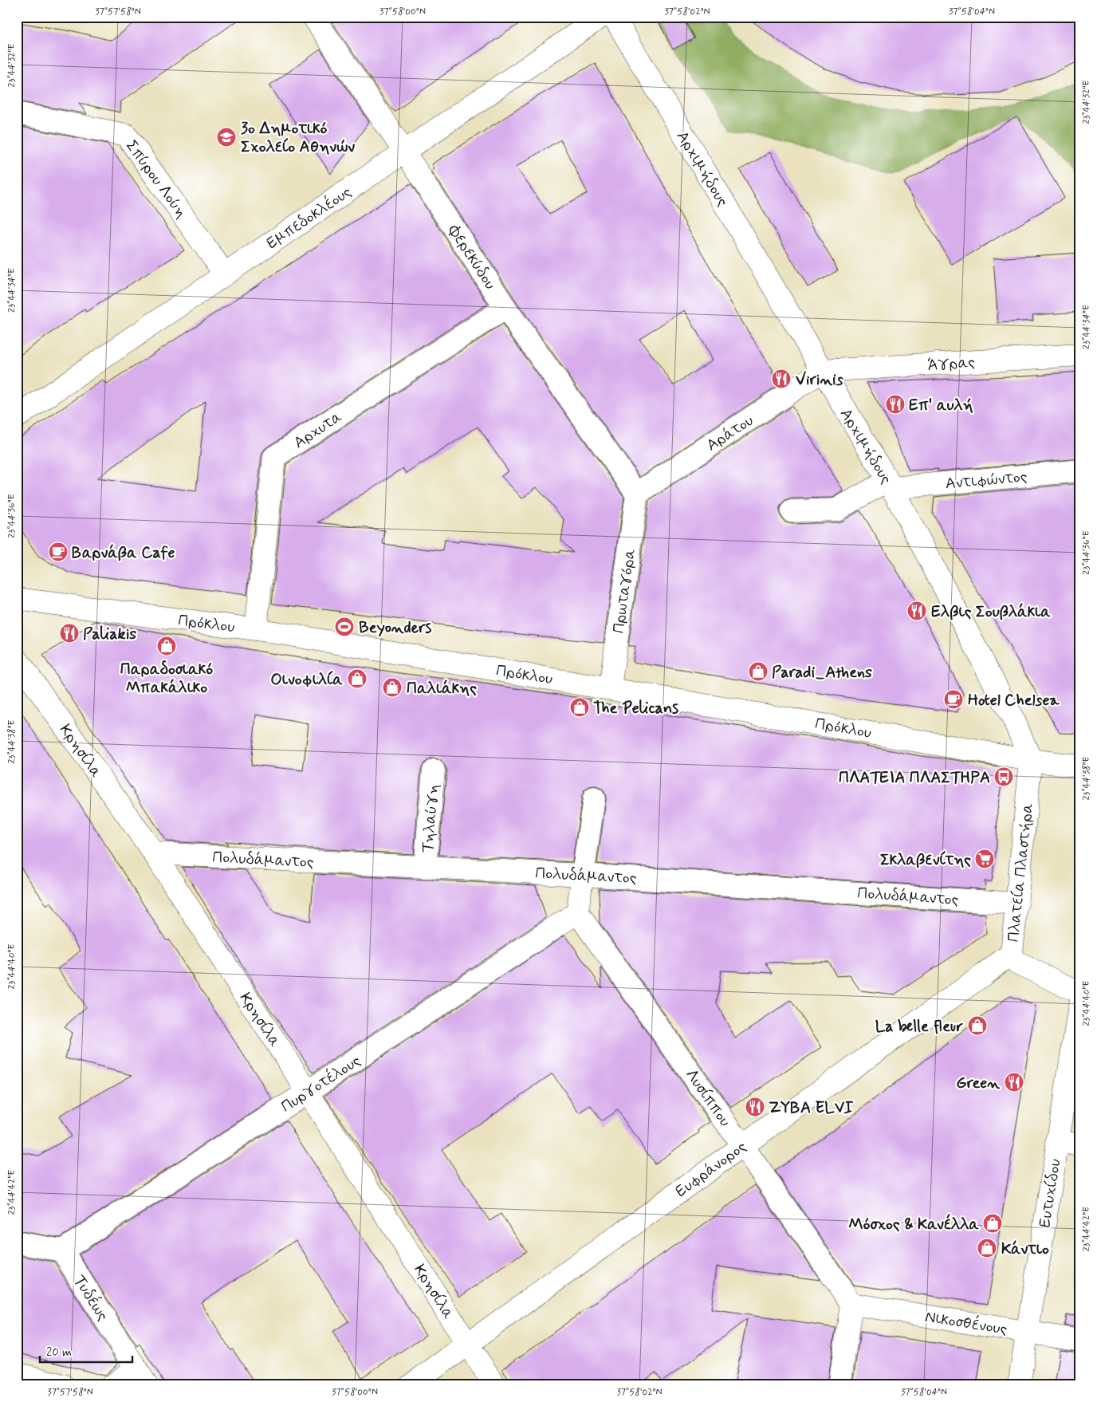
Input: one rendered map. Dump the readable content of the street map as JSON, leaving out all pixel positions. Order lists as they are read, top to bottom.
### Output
{
  "streets": {
    "street": [
      "Αρχιμήδους",
      "Σπύρου Λούη",
      "Εμπεδοκλέους",
      "Φερεκύδου",
      "Άγρας",
      "Αρχυτα",
      "Αράτου",
      "Αντιφώντος",
      "Πρωταγόρα",
      "Πρόκλου",
      "Κρησίλα",
      "Τηλαύγη",
      "Πολυδάμαντος",
      "Πλατεία Πλαστήρα",
      "Πυργοτέλους",
      "Λυσίππου",
      "Ευφράνορος",
      "Ευτυχίδου",
      "Τυδέως",
      "Νικοσθένους"
    ]
  },
  "crossings": [
    ["Αρχιμήδους", "Άγρας"],
    ["Αρχιμήδους", "Αράτου"],
    ["Αρχιμήδους", "Αντιφώντος"],
    ["Αρχιμήδους", "Πρόκλου"],
    ["Αρχιμήδους", "Πλατεία Πλαστήρα"],
    ["Σπύρου Λούη", "Εμπεδοκλέους"],
    ["Εμπεδοκλέους", "Φερεκύδου"],
    ["Φερεκύδου", "Αρχυτα"],
    ["Φερεκύδου", "Αράτου"],
    ["Φερεκύδου", "Πρωταγόρα"],
    ["Άγρας", "Αράτου"],
    ["Αρχυτα", "Πρόκλου"],
    ["Αράτου", "Πρωταγόρα"],
    ["Πρωταγόρα", "Πρόκλου"],
    ["Πρόκλου", "Πλατεία Πλαστήρα"],
    ["Κρησίλα", "Πολυδάμαντος"],
    ["Κρησίλα", "Πυργοτέλους"],
    ["Κρησίλα", "Ευφράνορος"],
    ["Τηλαύγη", "Πολυδάμαντος"],
    ["Πολυδάμαντος", "Πλατεία Πλαστήρα"],
    ["Πλατεία Πλαστήρα", "Ευφράνορος"],
    ["Πυργοτέλους", "Λυσίππου"],
    ["Πυργοτέλους", "Τυδέως"],
    ["Λυσίππου", "Ευφράνορος"],
    ["Λυσίππου", "Νικοσθένους"],
    ["Ευτυχίδου", "Νικοσθένους"]
  ],
  "places": {
    "school or university": ["3ο Δημοτικό Σχολείο Αθηνών"],
    "restaurant": [
      "Virinis",
      "Επ' αυλή",
      "Ελβις Σουβλάκια",
      "Paliakis",
      "Green",
      "ΖΥΒΑ ELVI"
    ],
    "cafe": ["Βαρνάβα Cafe", "Hotel Chelsea"],
    "sports": ["Beyonders"],
    "shop": [
      "Παραδοσιακό Μπακάλικο",
      "Paradi_Athens",
      "Οινοφιλία",
      "Παλιάκης",
      "The Pelicans",
      "La belle fleur",
      "Μόσχος & Κανέλλα",
      "Κάντιο"
    ],
    "bus stop": ["ΠΛΑΤΕΙΑ ΠΛΑΣΤΗΡΑ"],
    "supermarket": ["Σκλαβενίτης"]
  },
  "scale_bar": "20 m",
  "coordinates": [
    "37°57'58\"N",
    "37°58'00\"N",
    "37°58'02\"N",
    "37°58'04\"N",
    "23°44'32\"E",
    "23°44'34\"E",
    "23°44'36\"E",
    "23°44'38\"E",
    "23°44'40\"E",
    "23°44'42\"E"
  ]
}
